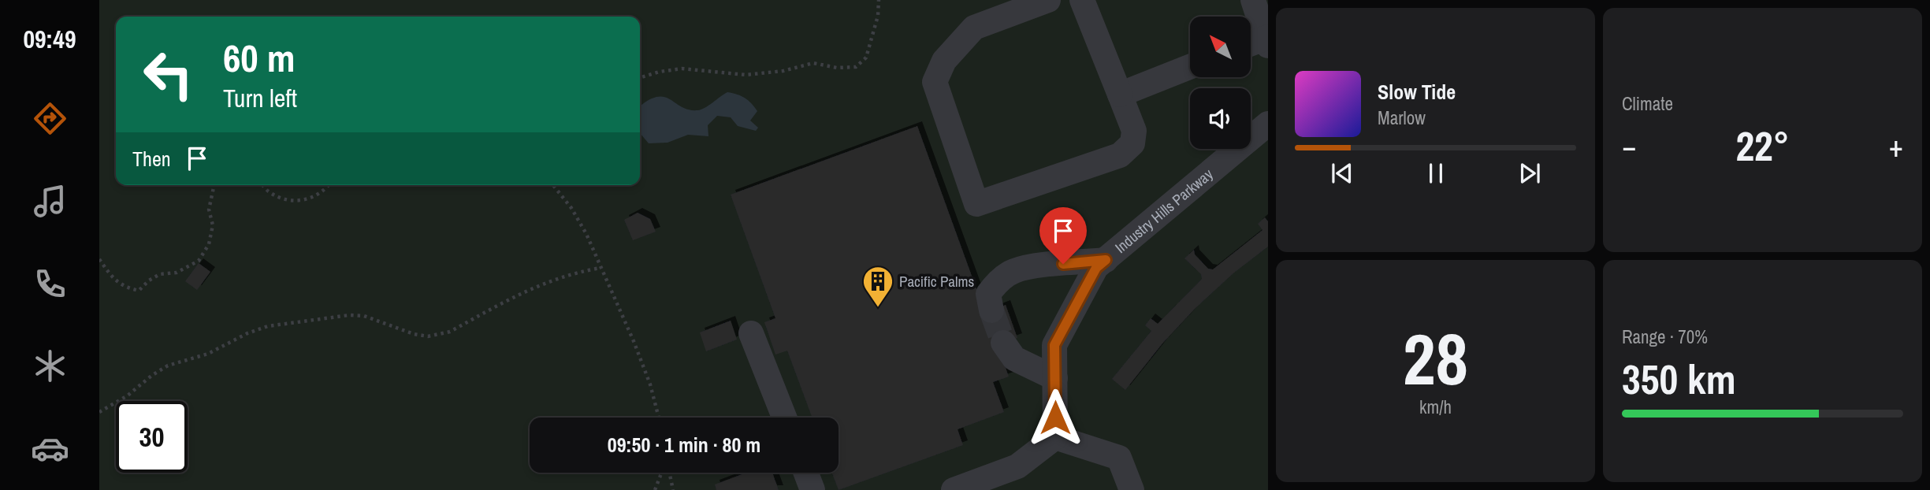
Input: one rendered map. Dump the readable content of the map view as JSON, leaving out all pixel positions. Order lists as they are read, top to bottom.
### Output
{
  "streets": {
    "street": ["Industry Hills Parkway"]
  },
  "places": {
    "building": ["Pacific Palms"]
  },
  "north": "top left",
  "page": {
    "tabs": "09:49",
    "tile": [
      "Climate",
      ["28", "km/h"],
      ["Range · 70%", "350 km"]
    ],
    "turn": ["60 m", "Turn left"],
    "song": ["Slow Tide", "Marlow"],
    "heat": ["−", "22°", "+"],
    "then": "Then",
    "limit": "30",
    "trip": "09:50 · 1 min · 80 m"
  }
}
